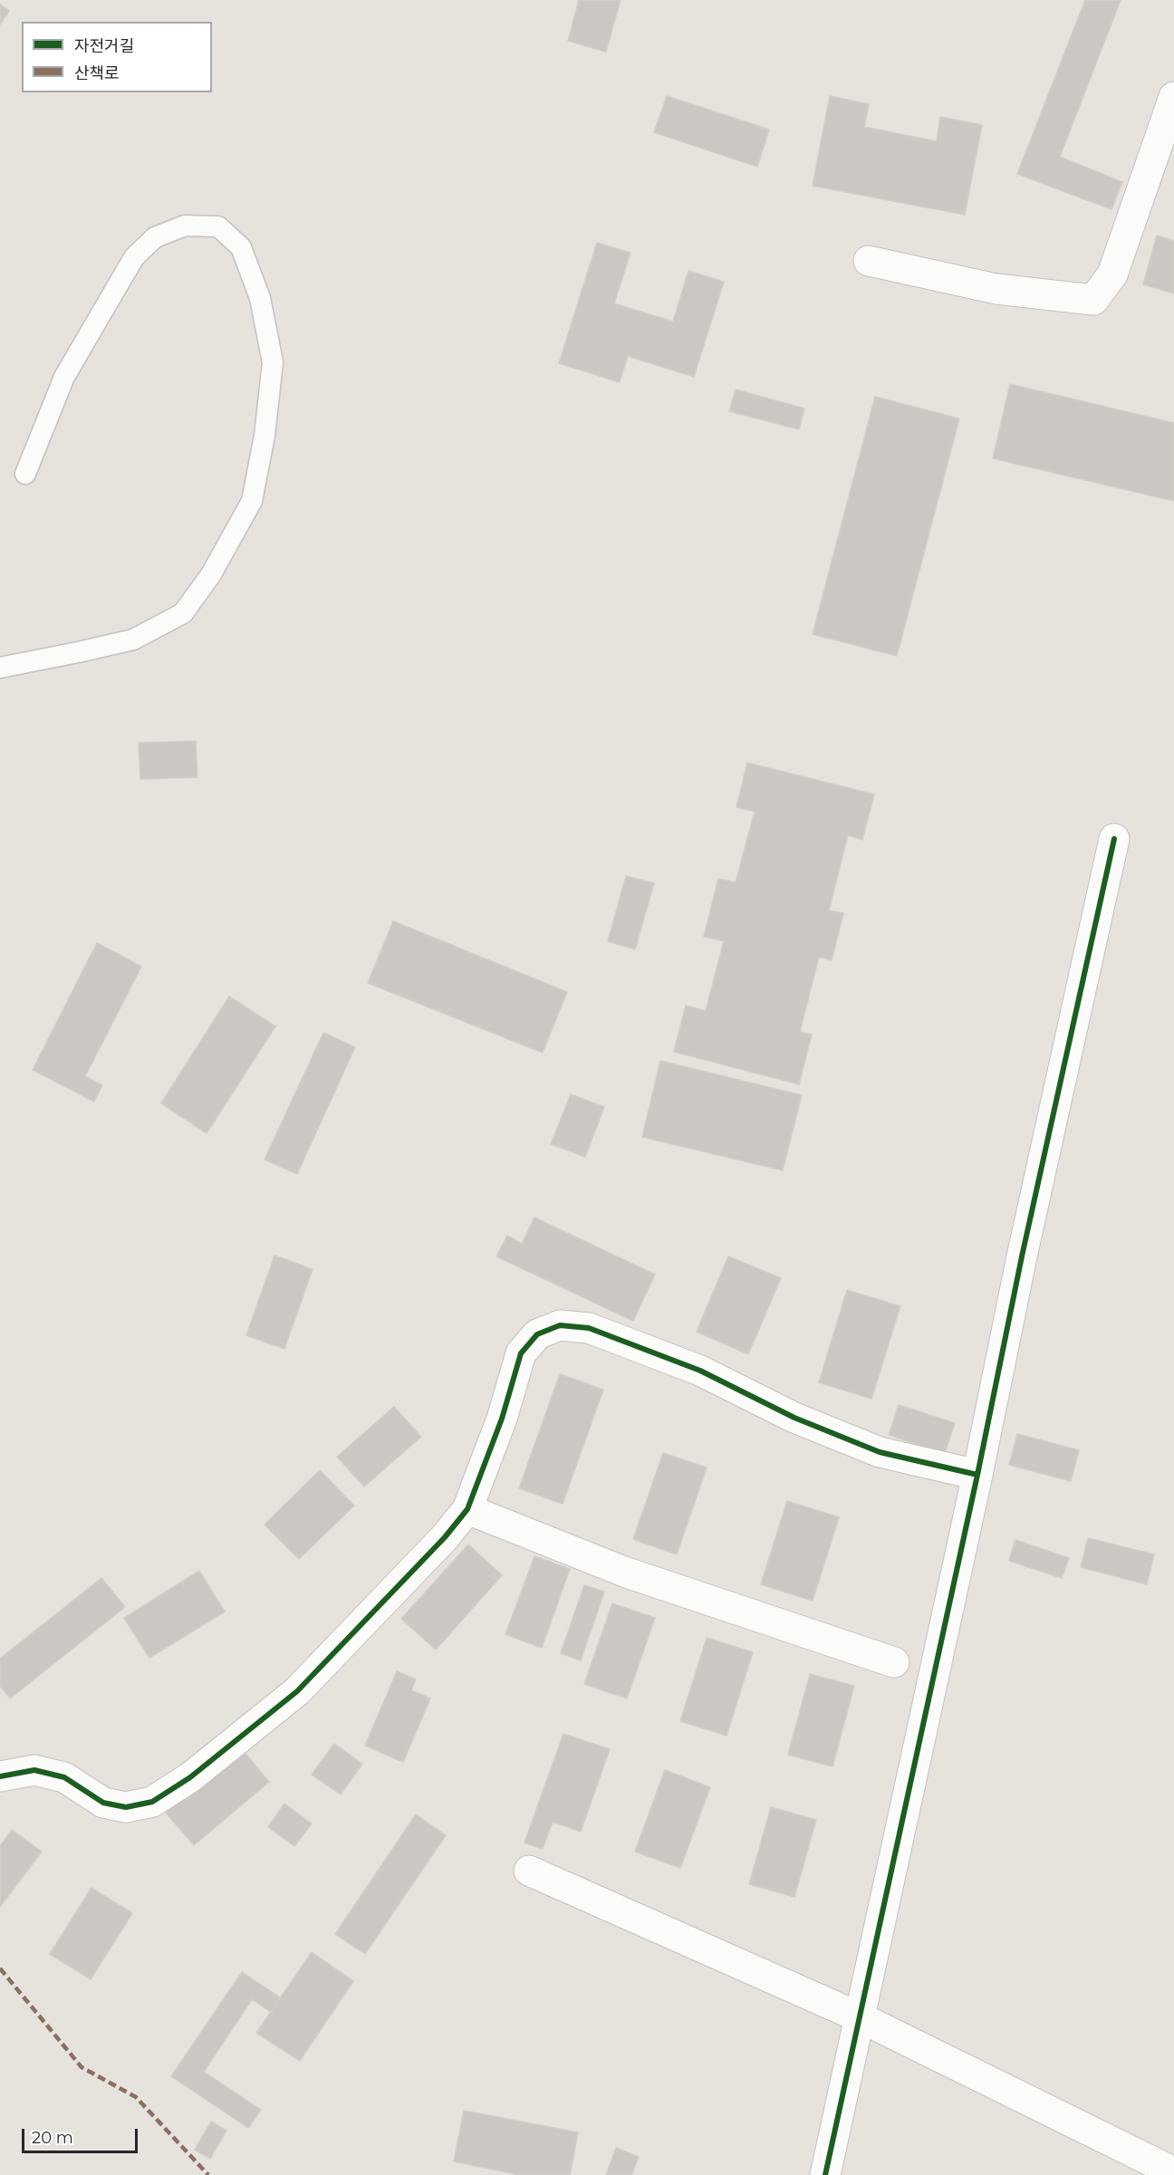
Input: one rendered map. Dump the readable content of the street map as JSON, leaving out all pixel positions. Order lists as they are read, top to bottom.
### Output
{
  "legend": ["자전거길", "산책로"],
  "scale_bar": "20 m"
}
